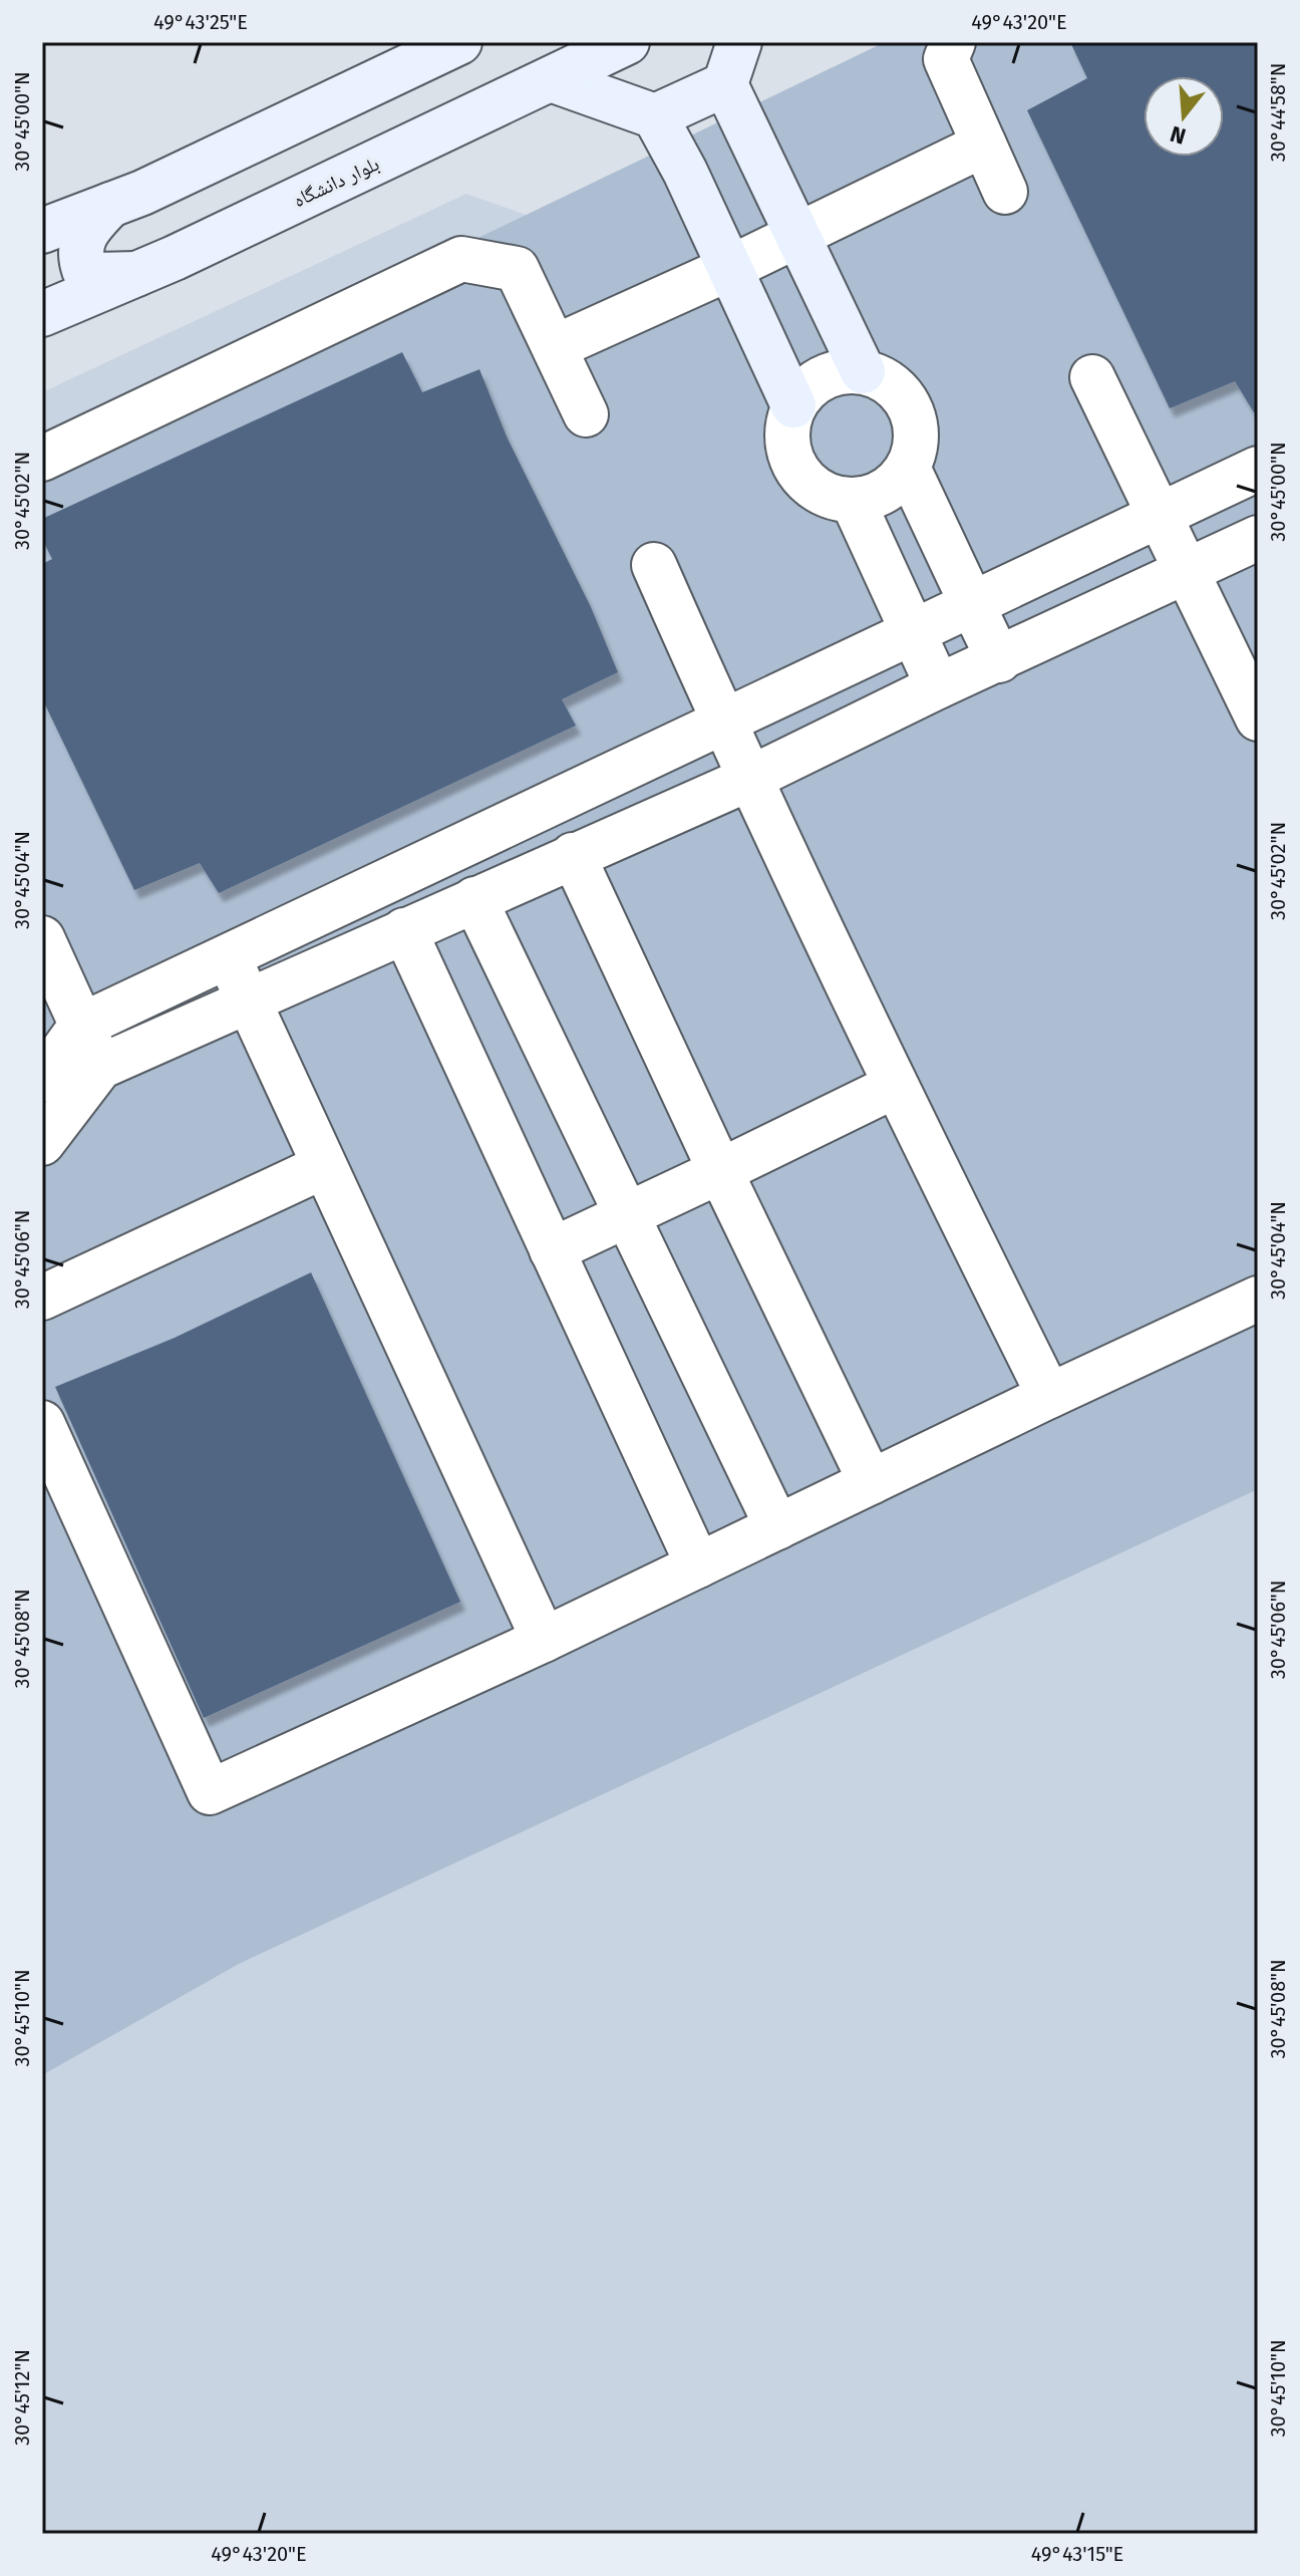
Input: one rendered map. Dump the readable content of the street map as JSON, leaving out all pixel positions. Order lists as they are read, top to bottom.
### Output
{
  "streets": {
    "street": ["بلوار دانشگاه"]
  },
  "north": "bottom",
  "coordinates": [
    "49°43'25\"E",
    "49°43'20\"E",
    "30°44'58\"N",
    "30°45'00\"N",
    "30°45'02\"N",
    "30°45'04\"N",
    "30°45'06\"N",
    "30°45'08\"N",
    "30°45'10\"N",
    "30°45'12\"N",
    "49°43'15\"E"
  ]
}
